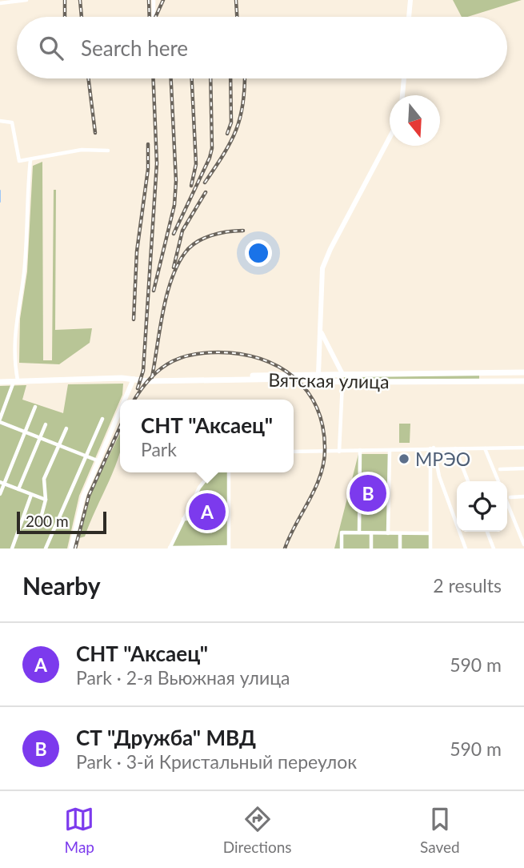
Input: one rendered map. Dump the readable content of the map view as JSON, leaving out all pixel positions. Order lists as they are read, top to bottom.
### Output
{
  "streets": {
    "main road": ["Вятская улица"]
  },
  "places": ["МРЭО"],
  "scale_bar": "200 m",
  "north": "bottom",
  "page": {
    "search": "Search here",
    "popup": ["СНТ \"Аксаец\"", "Park"],
    "pins": ["B", "A"],
    "scale": "200 m",
    "heading": ["Nearby", "2 results"],
    "list": [
      {
        "mark": "A",
        "name": "СНТ \"Аксаец\"",
        "note": "Park · 2-я Вьюжная улица",
        "value": "590 m"
      },
      {
        "mark": "B",
        "name": "СТ \"Дружба\" МВД",
        "note": "Park · 3-й Кристальный переулок",
        "value": "590 m"
      }
    ],
    "nav": ["Map", "Directions", "Saved"]
  }
}
